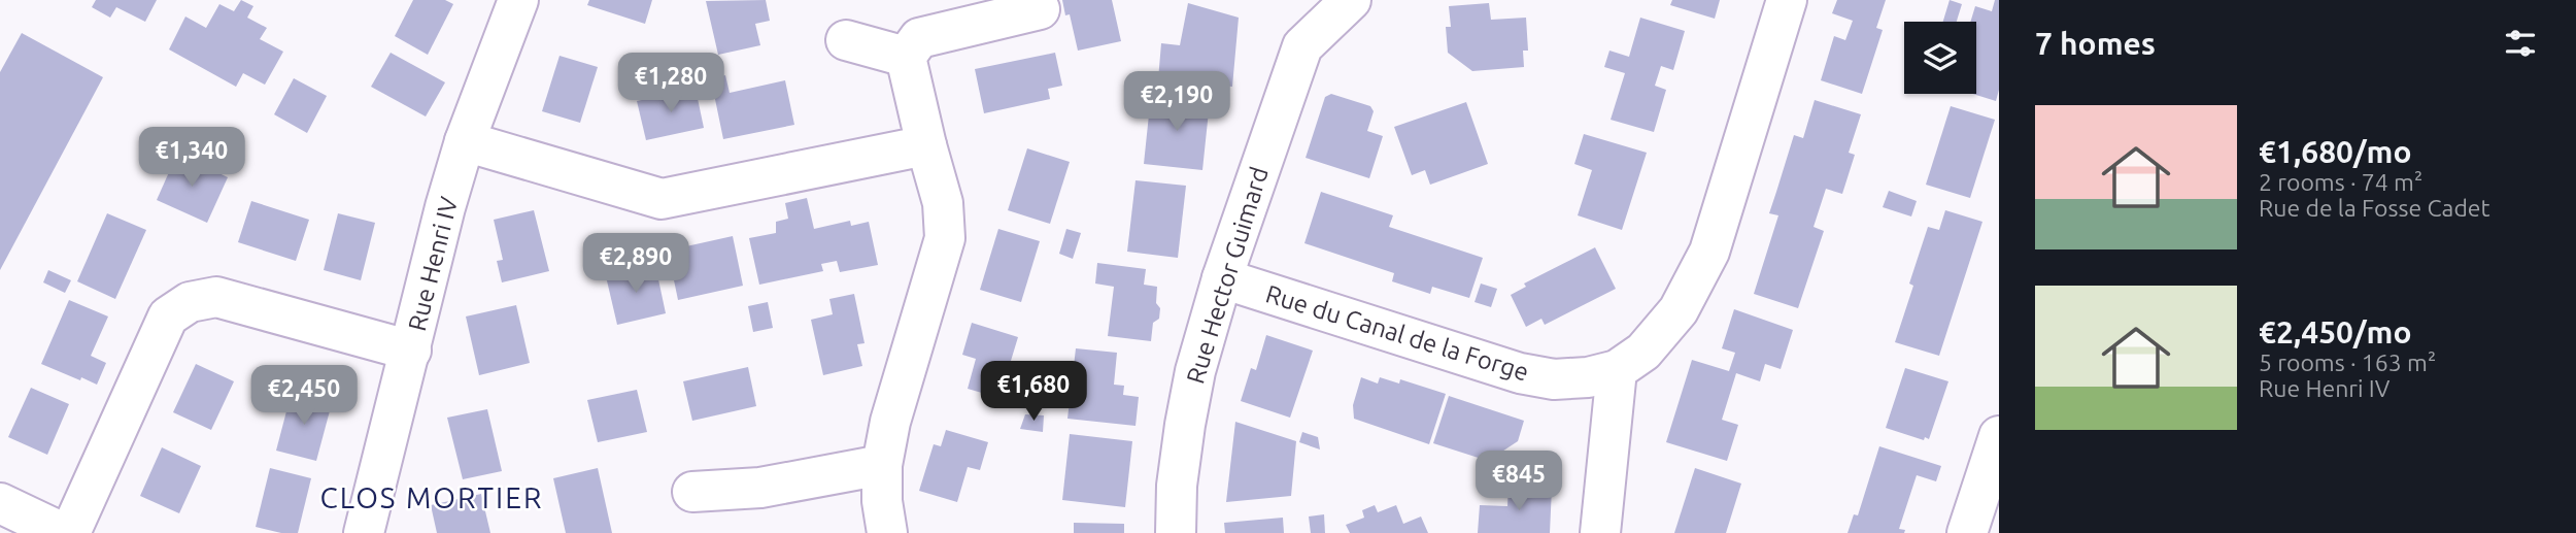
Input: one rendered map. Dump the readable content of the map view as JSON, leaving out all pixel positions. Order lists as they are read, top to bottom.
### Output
{
  "streets": {
    "street": ["Rue Henri IV", "Rue Hector Guimard", "Rue du Canal de la Forge"]
  },
  "crossings": [
    ["Rue Hector Guimard", "Rue du Canal de la Forge"]
  ],
  "districts": ["CLOS MORTIER"],
  "page": {
    "heading": "7 homes",
    "price": [
      "€1,280",
      "€2,190",
      "€1,340",
      "€2,890",
      "€1,680",
      "€2,450",
      "€845"
    ],
    "list": [
      {
        "name": "€1,680/mo",
        "note": "2 rooms · 74 m² · Rue de la Fosse Cadet"
      },
      {
        "name": "€2,450/mo",
        "note": "5 rooms · 163 m² · Rue Henri IV"
      }
    ]
  }
}
